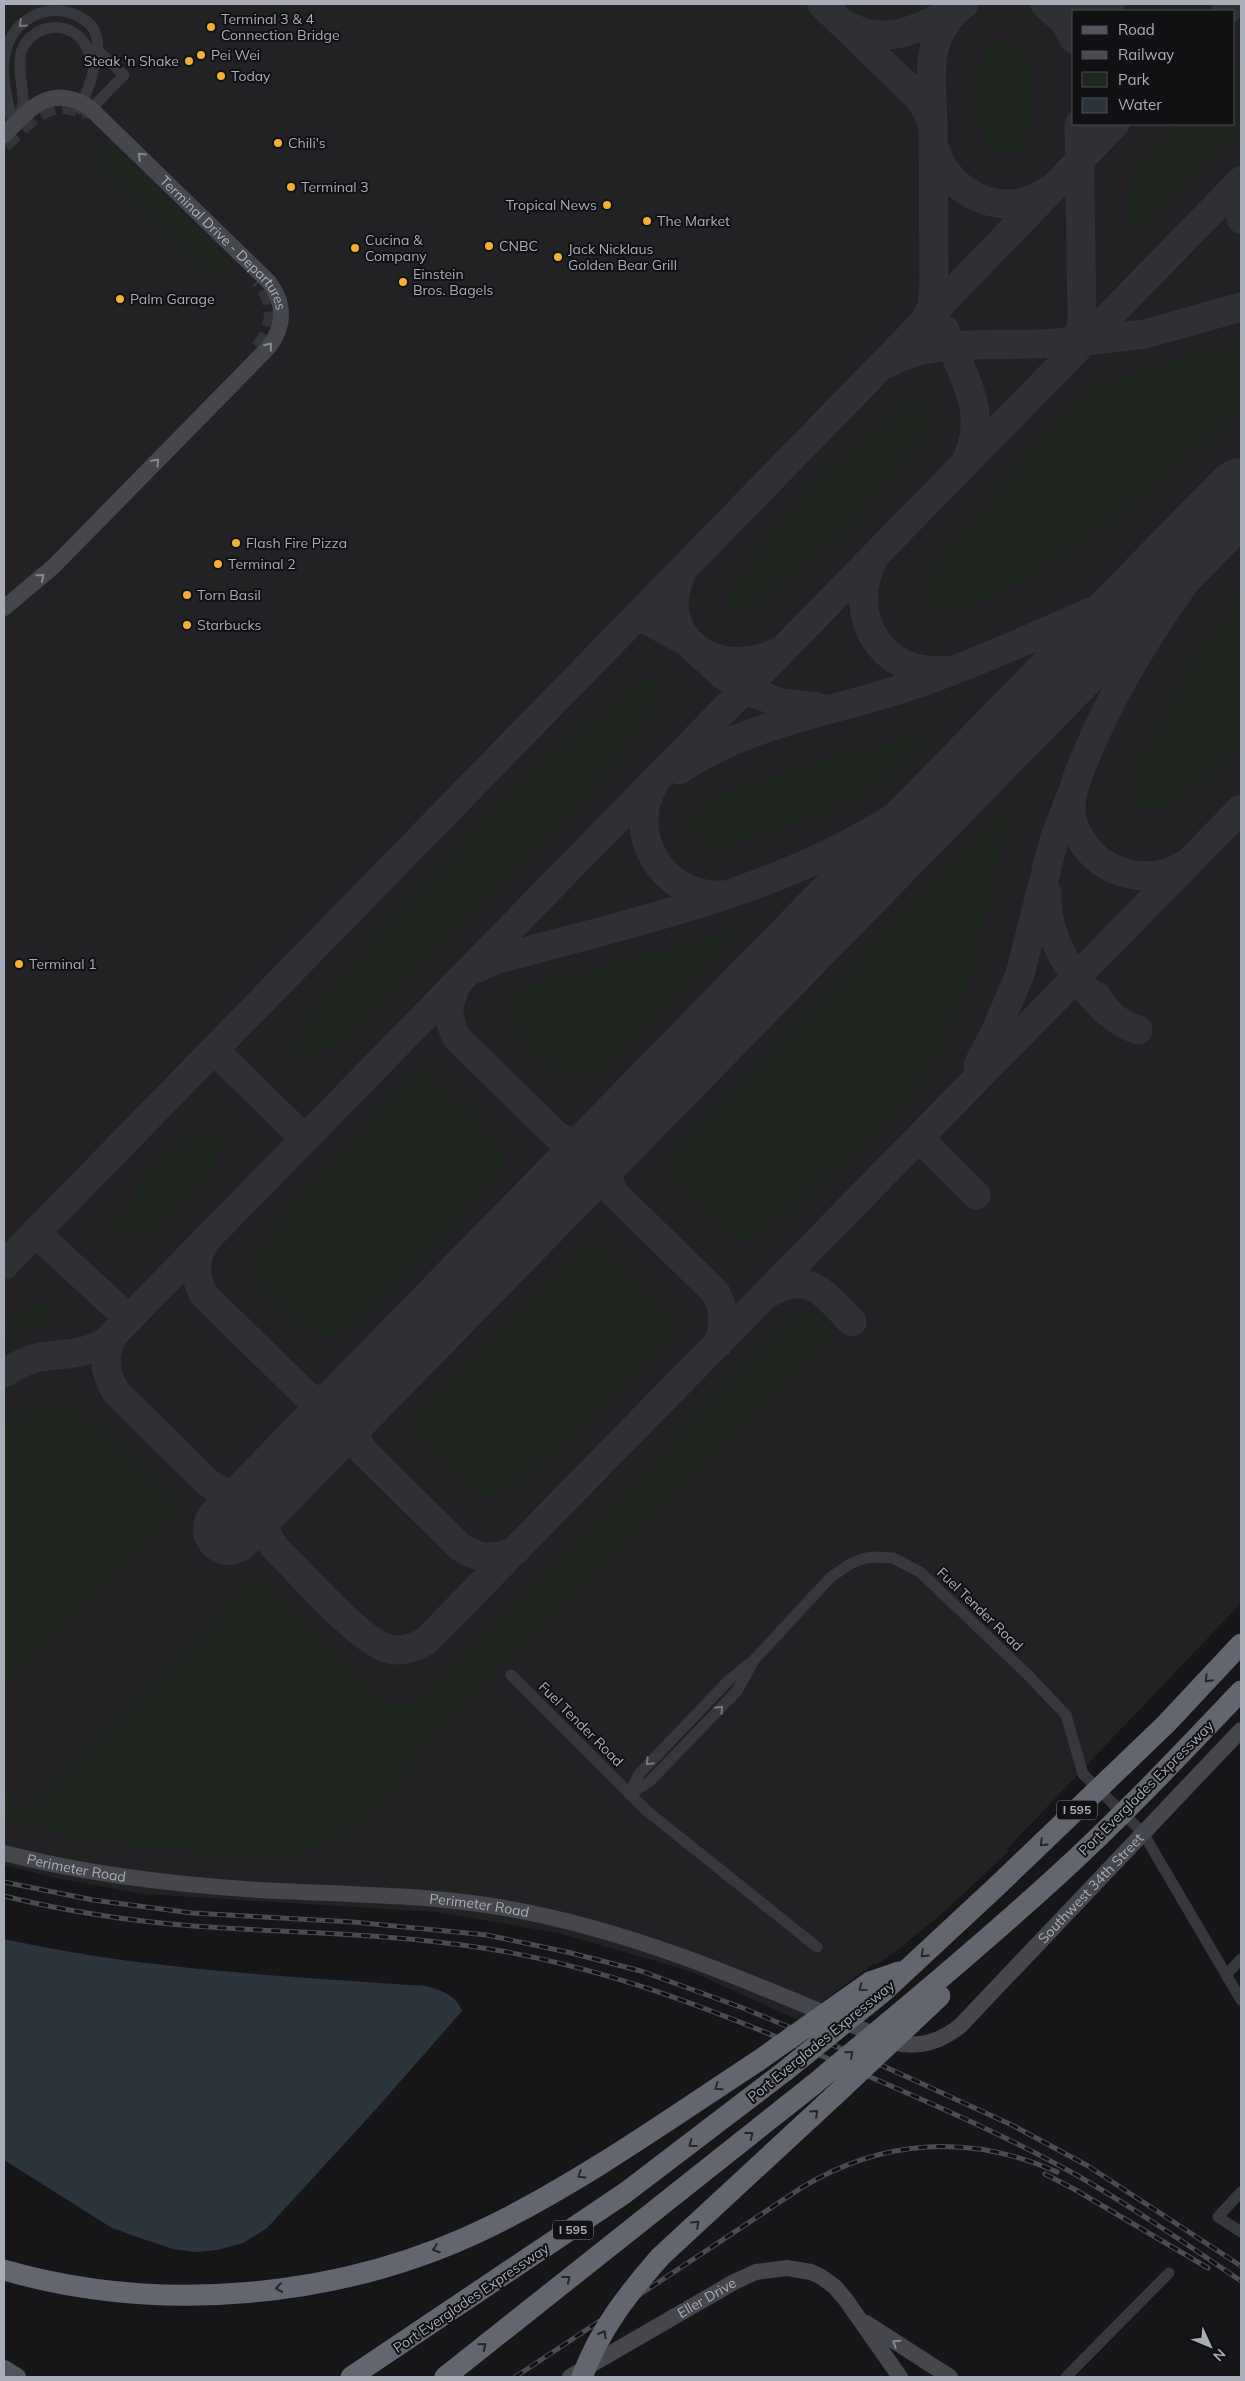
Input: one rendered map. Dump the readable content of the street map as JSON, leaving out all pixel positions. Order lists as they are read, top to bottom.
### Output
{
  "streets": {
    "highway": ["Port Everglades Expressway", "I 595"],
    "street": [
      "Terminal Drive - Departures",
      "Fuel Tender Road",
      "Perimeter Road",
      "Southwest 34th Street",
      "Eller Drive"
    ]
  },
  "crossings": [
    ["Fuel Tender Road", "Southwest 34th Street"],
    ["Perimeter Road", "Southwest 34th Street"]
  ],
  "places": [
    "Terminal 3 & 4 Connection Bridge",
    "Pei Wei",
    "Steak 'n Shake",
    "Today",
    "Chili's",
    "Terminal 3",
    "Tropical News",
    "The Market",
    "CNBC",
    "Cucina & Company",
    "Jack Nicklaus Golden Bear Grill",
    "Einstein Bros. Bagels",
    "Palm Garage",
    "Flash Fire Pizza",
    "Terminal 2",
    "Torn Basil",
    "Starbucks",
    "Terminal 1"
  ],
  "legend": [
    "Road",
    "Railway",
    "Park",
    "Water"
  ],
  "north": "bottom right"
}
